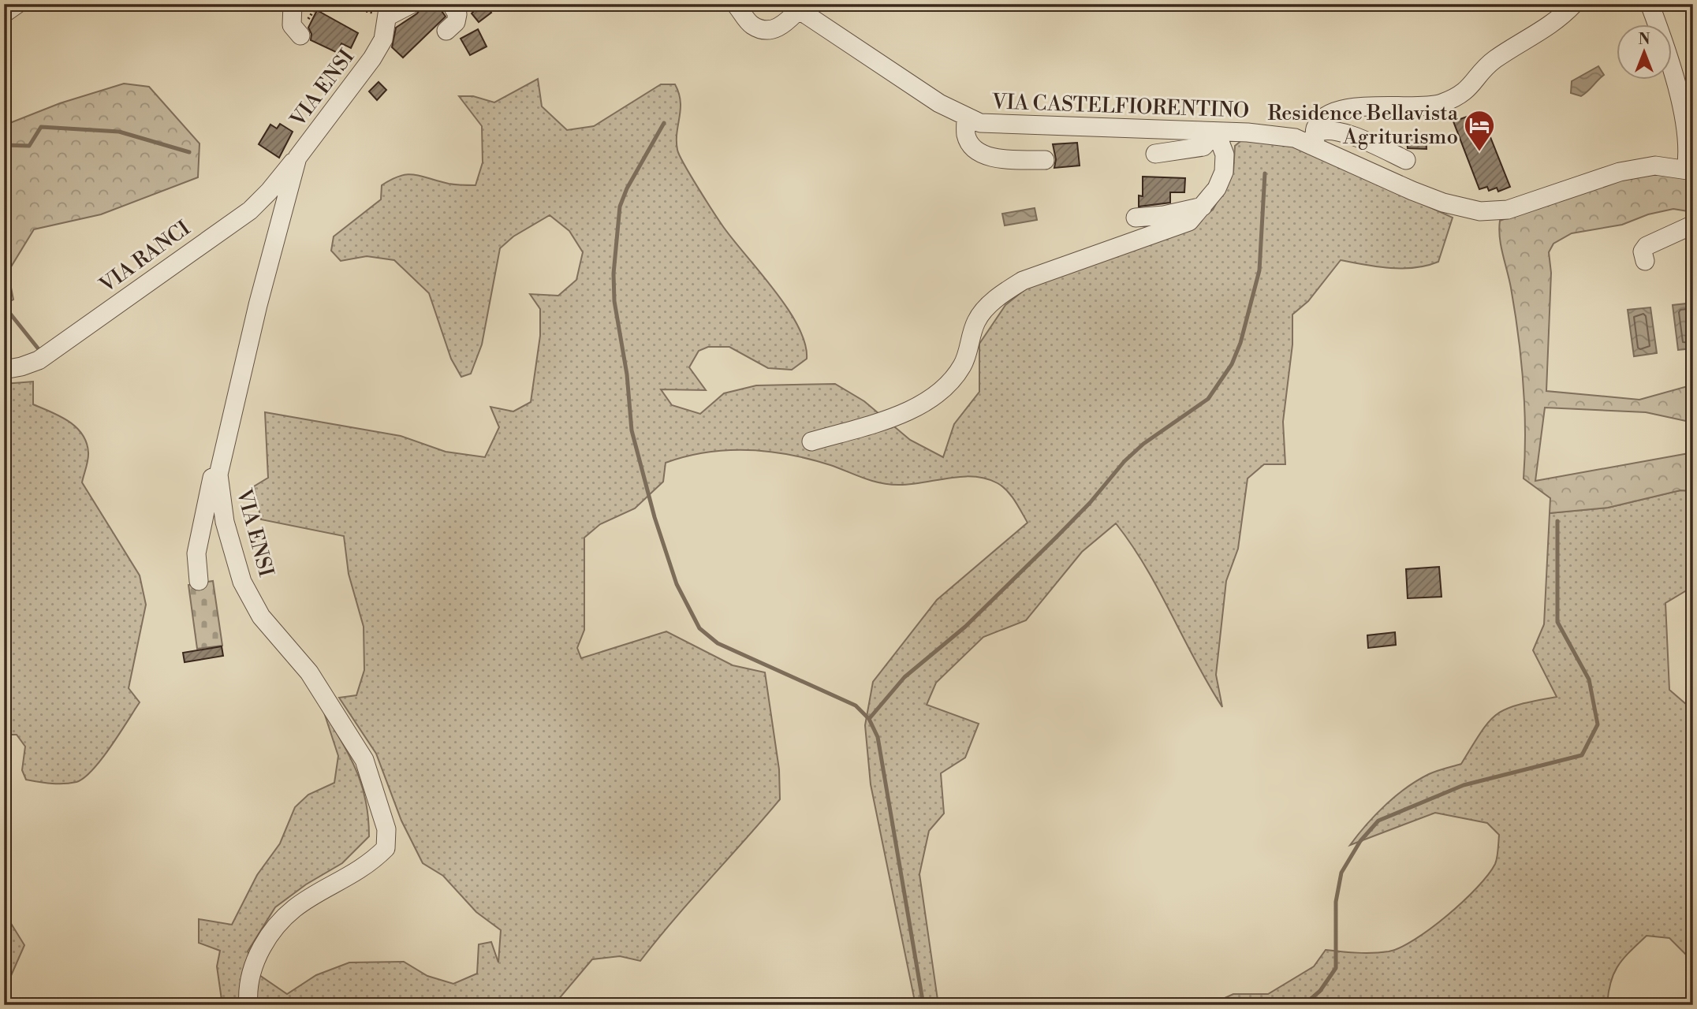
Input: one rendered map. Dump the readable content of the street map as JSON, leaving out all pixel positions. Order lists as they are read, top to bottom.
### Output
{
  "streets": {
    "street": ["VIA ENSI", "VIA CASTELFIORENTINO", "VIA RANCI"]
  },
  "crossings": [
    ["VIA ENSI", "VIA RANCI"]
  ],
  "places": {
    "hotel": ["Residence Bellavista Agriturismo"]
  },
  "north": "top"
}
